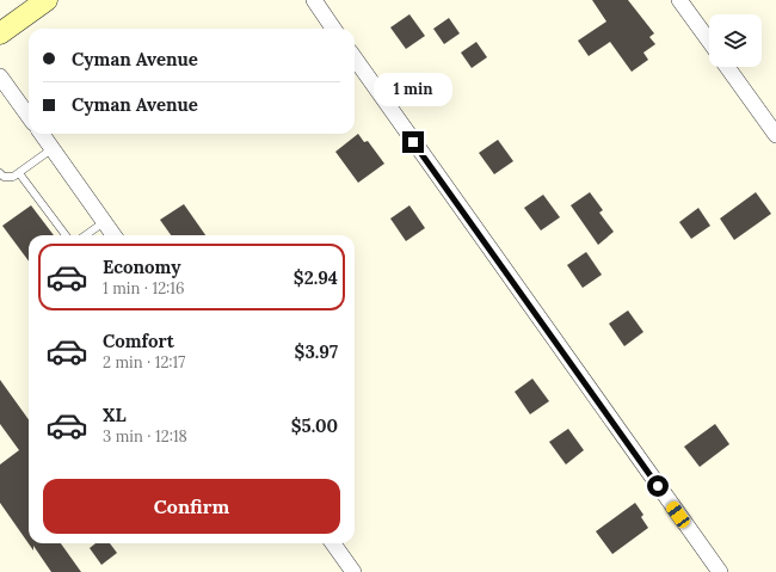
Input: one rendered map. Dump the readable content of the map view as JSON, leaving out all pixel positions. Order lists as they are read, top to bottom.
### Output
{
  "page": {
    "banner": ["Cyman Avenue", "Cyman Avenue"],
    "bubble": "1 min",
    "list": [
      {
        "name": "Economy",
        "note": "1 min · 12:16",
        "value": "$2.94"
      },
      {
        "name": "Comfort",
        "note": "2 min · 12:17",
        "value": "$3.97"
      },
      {
        "name": "XL",
        "note": "3 min · 12:18",
        "value": "$5.00"
      }
    ],
    "buttons": "Confirm"
  }
}
